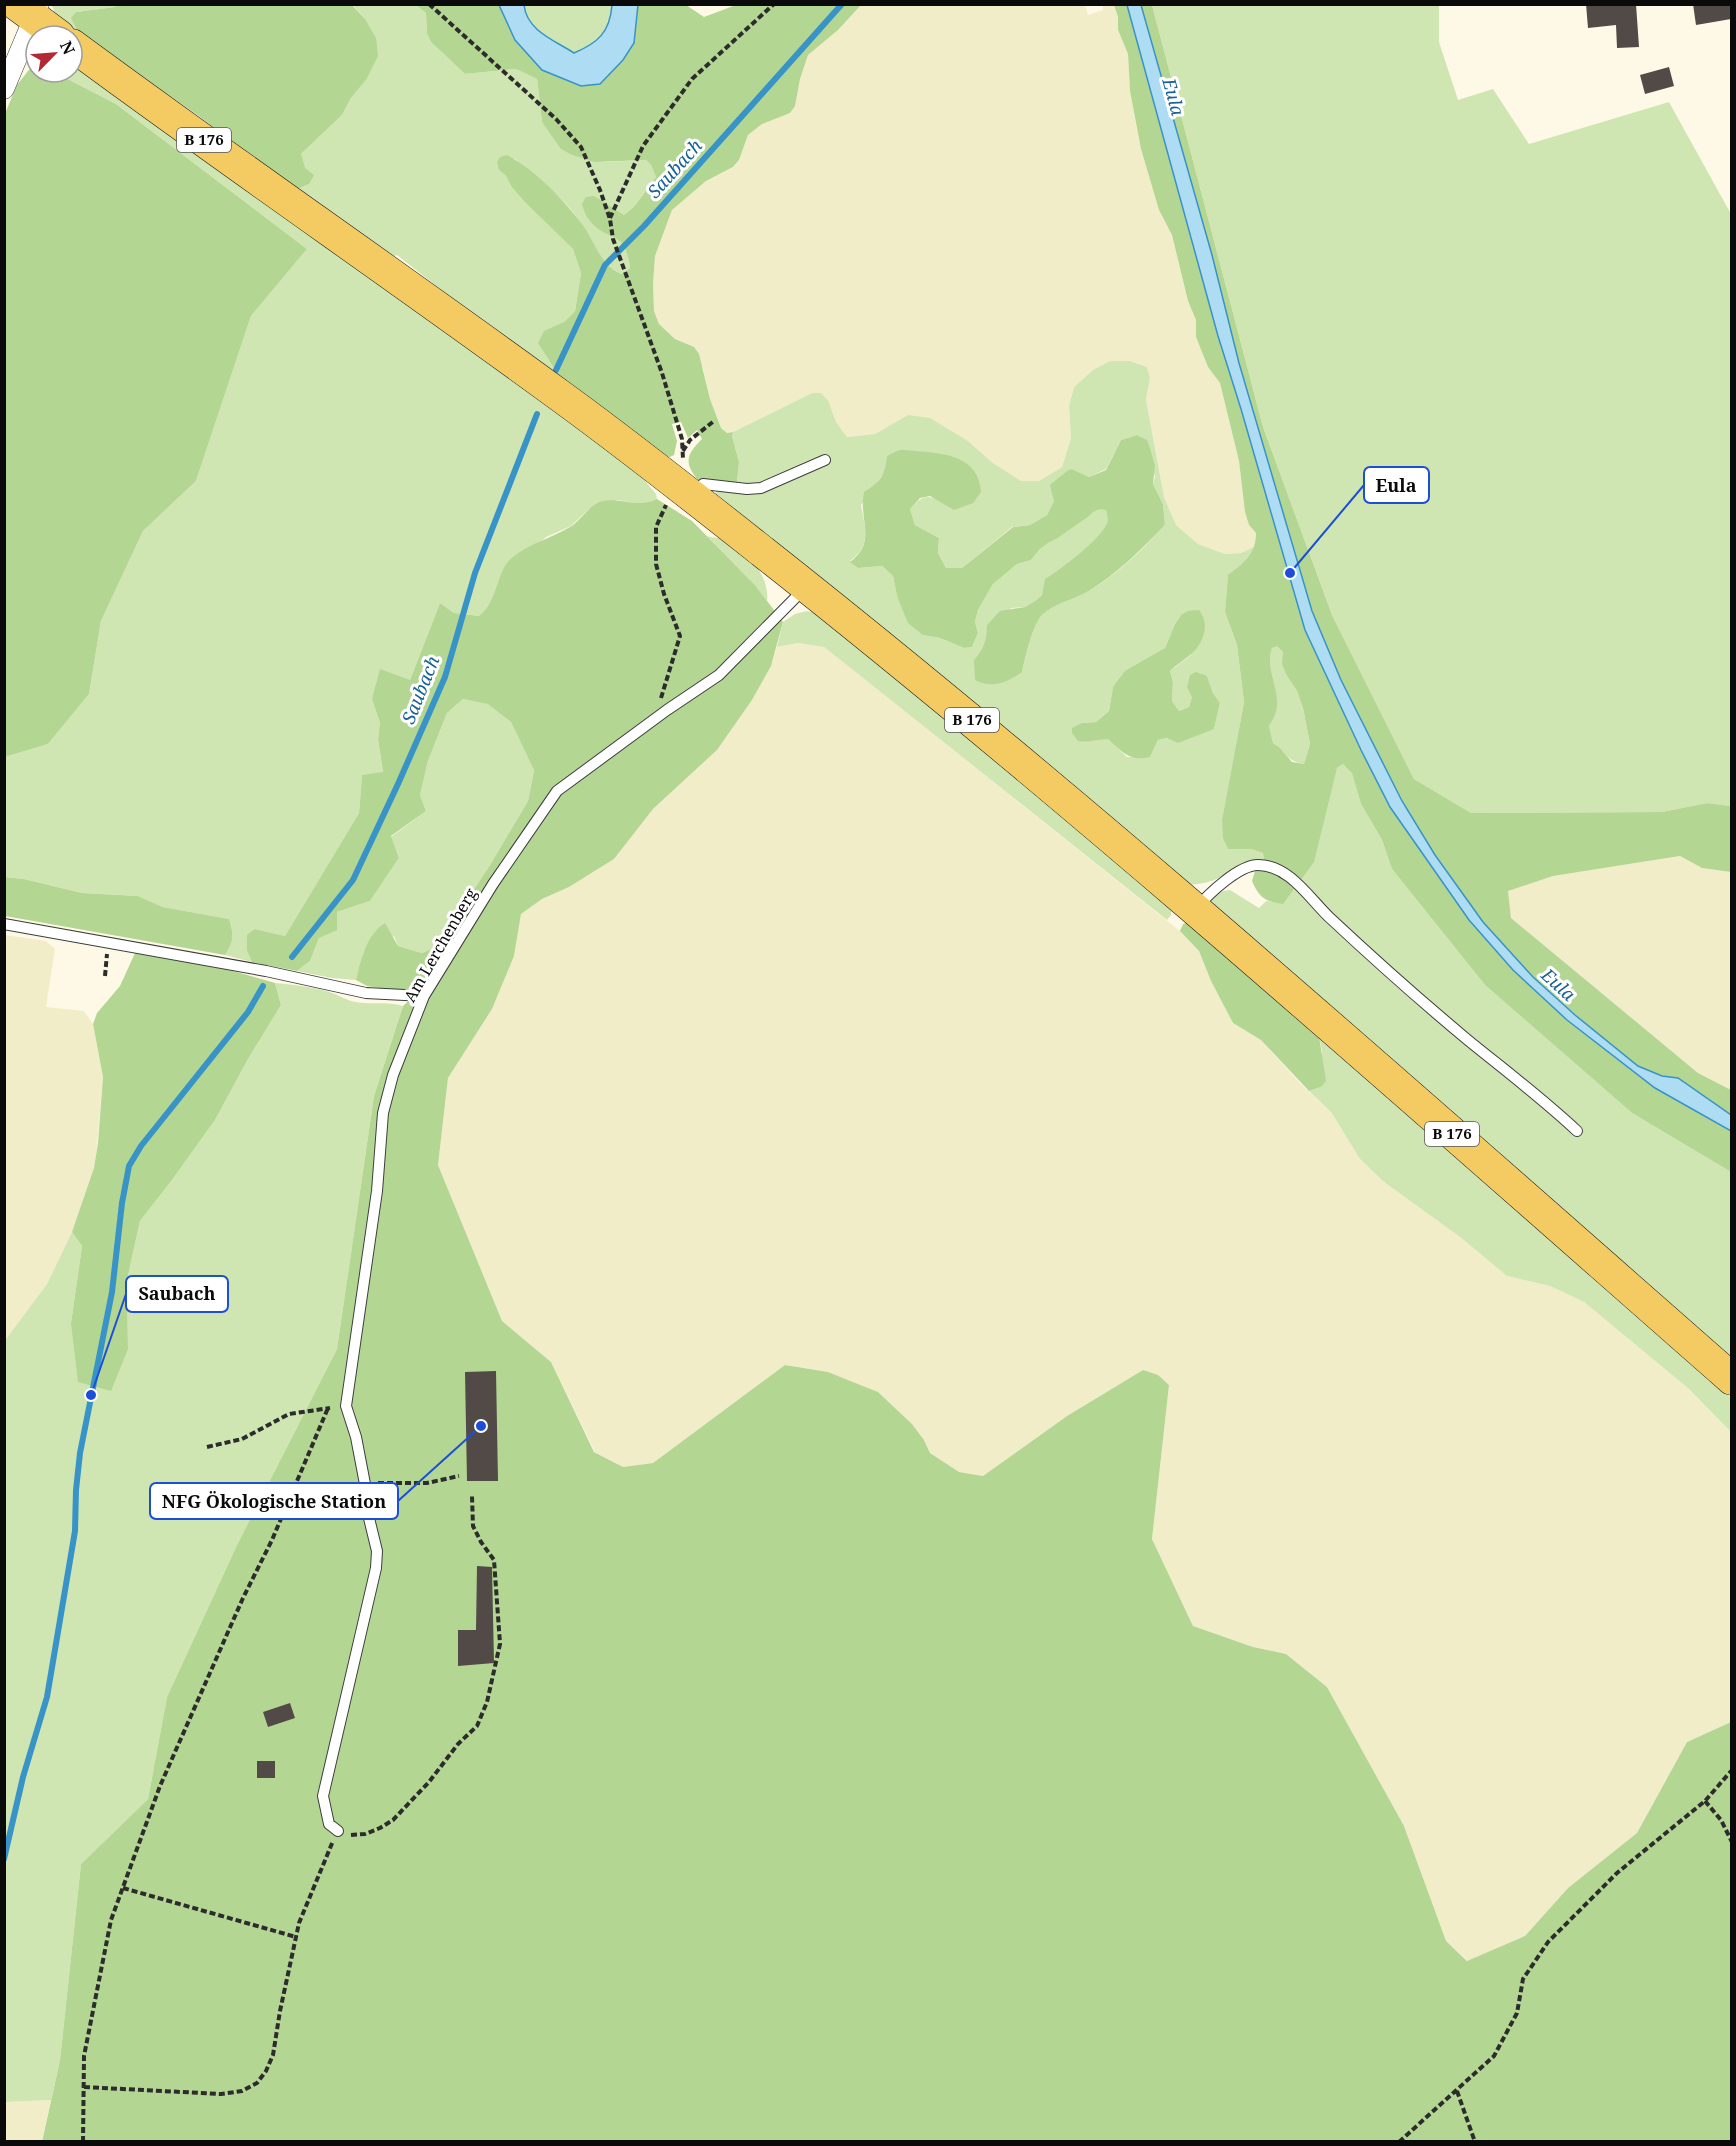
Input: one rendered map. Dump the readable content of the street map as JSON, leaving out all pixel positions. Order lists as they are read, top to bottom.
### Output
{
  "streets": {
    "main road": ["B 176"],
    "lane": ["Am Lerchenberg"]
  },
  "crossings": [
    ["B 176", "Am Lerchenberg"]
  ],
  "water": ["Eula", "Saubach"],
  "places": ["Eula", "Saubach", "NFG Ökologische Station"],
  "north": "top right"
}
